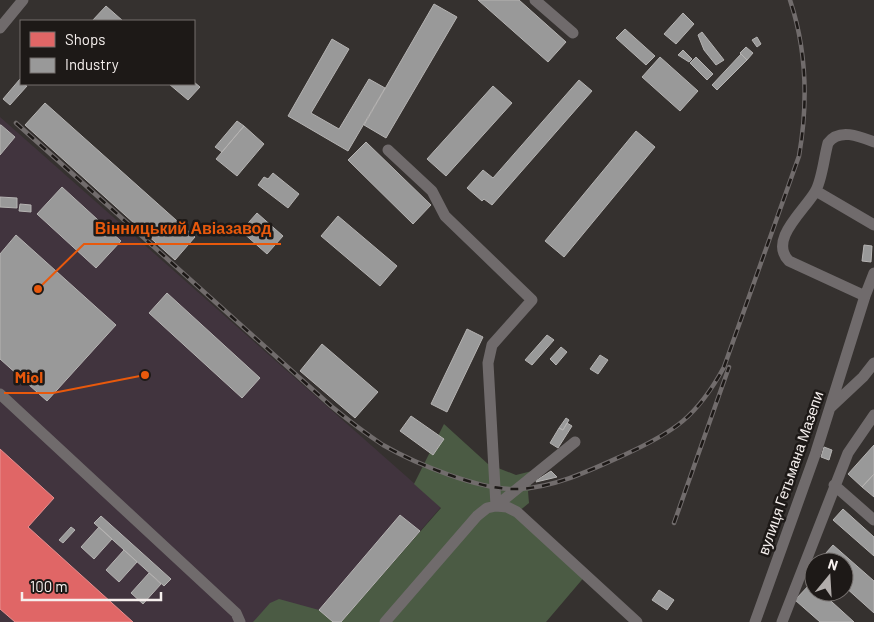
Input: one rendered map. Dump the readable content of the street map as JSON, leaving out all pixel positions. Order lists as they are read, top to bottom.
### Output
{
  "streets": {
    "street": ["вулиця Гетьмана Мазепи"]
  },
  "places": ["Вінницький Авіазавод", "Miol"],
  "legend": ["Shops", "Industry"],
  "scale_bar": "100 m",
  "north": "top"
}
